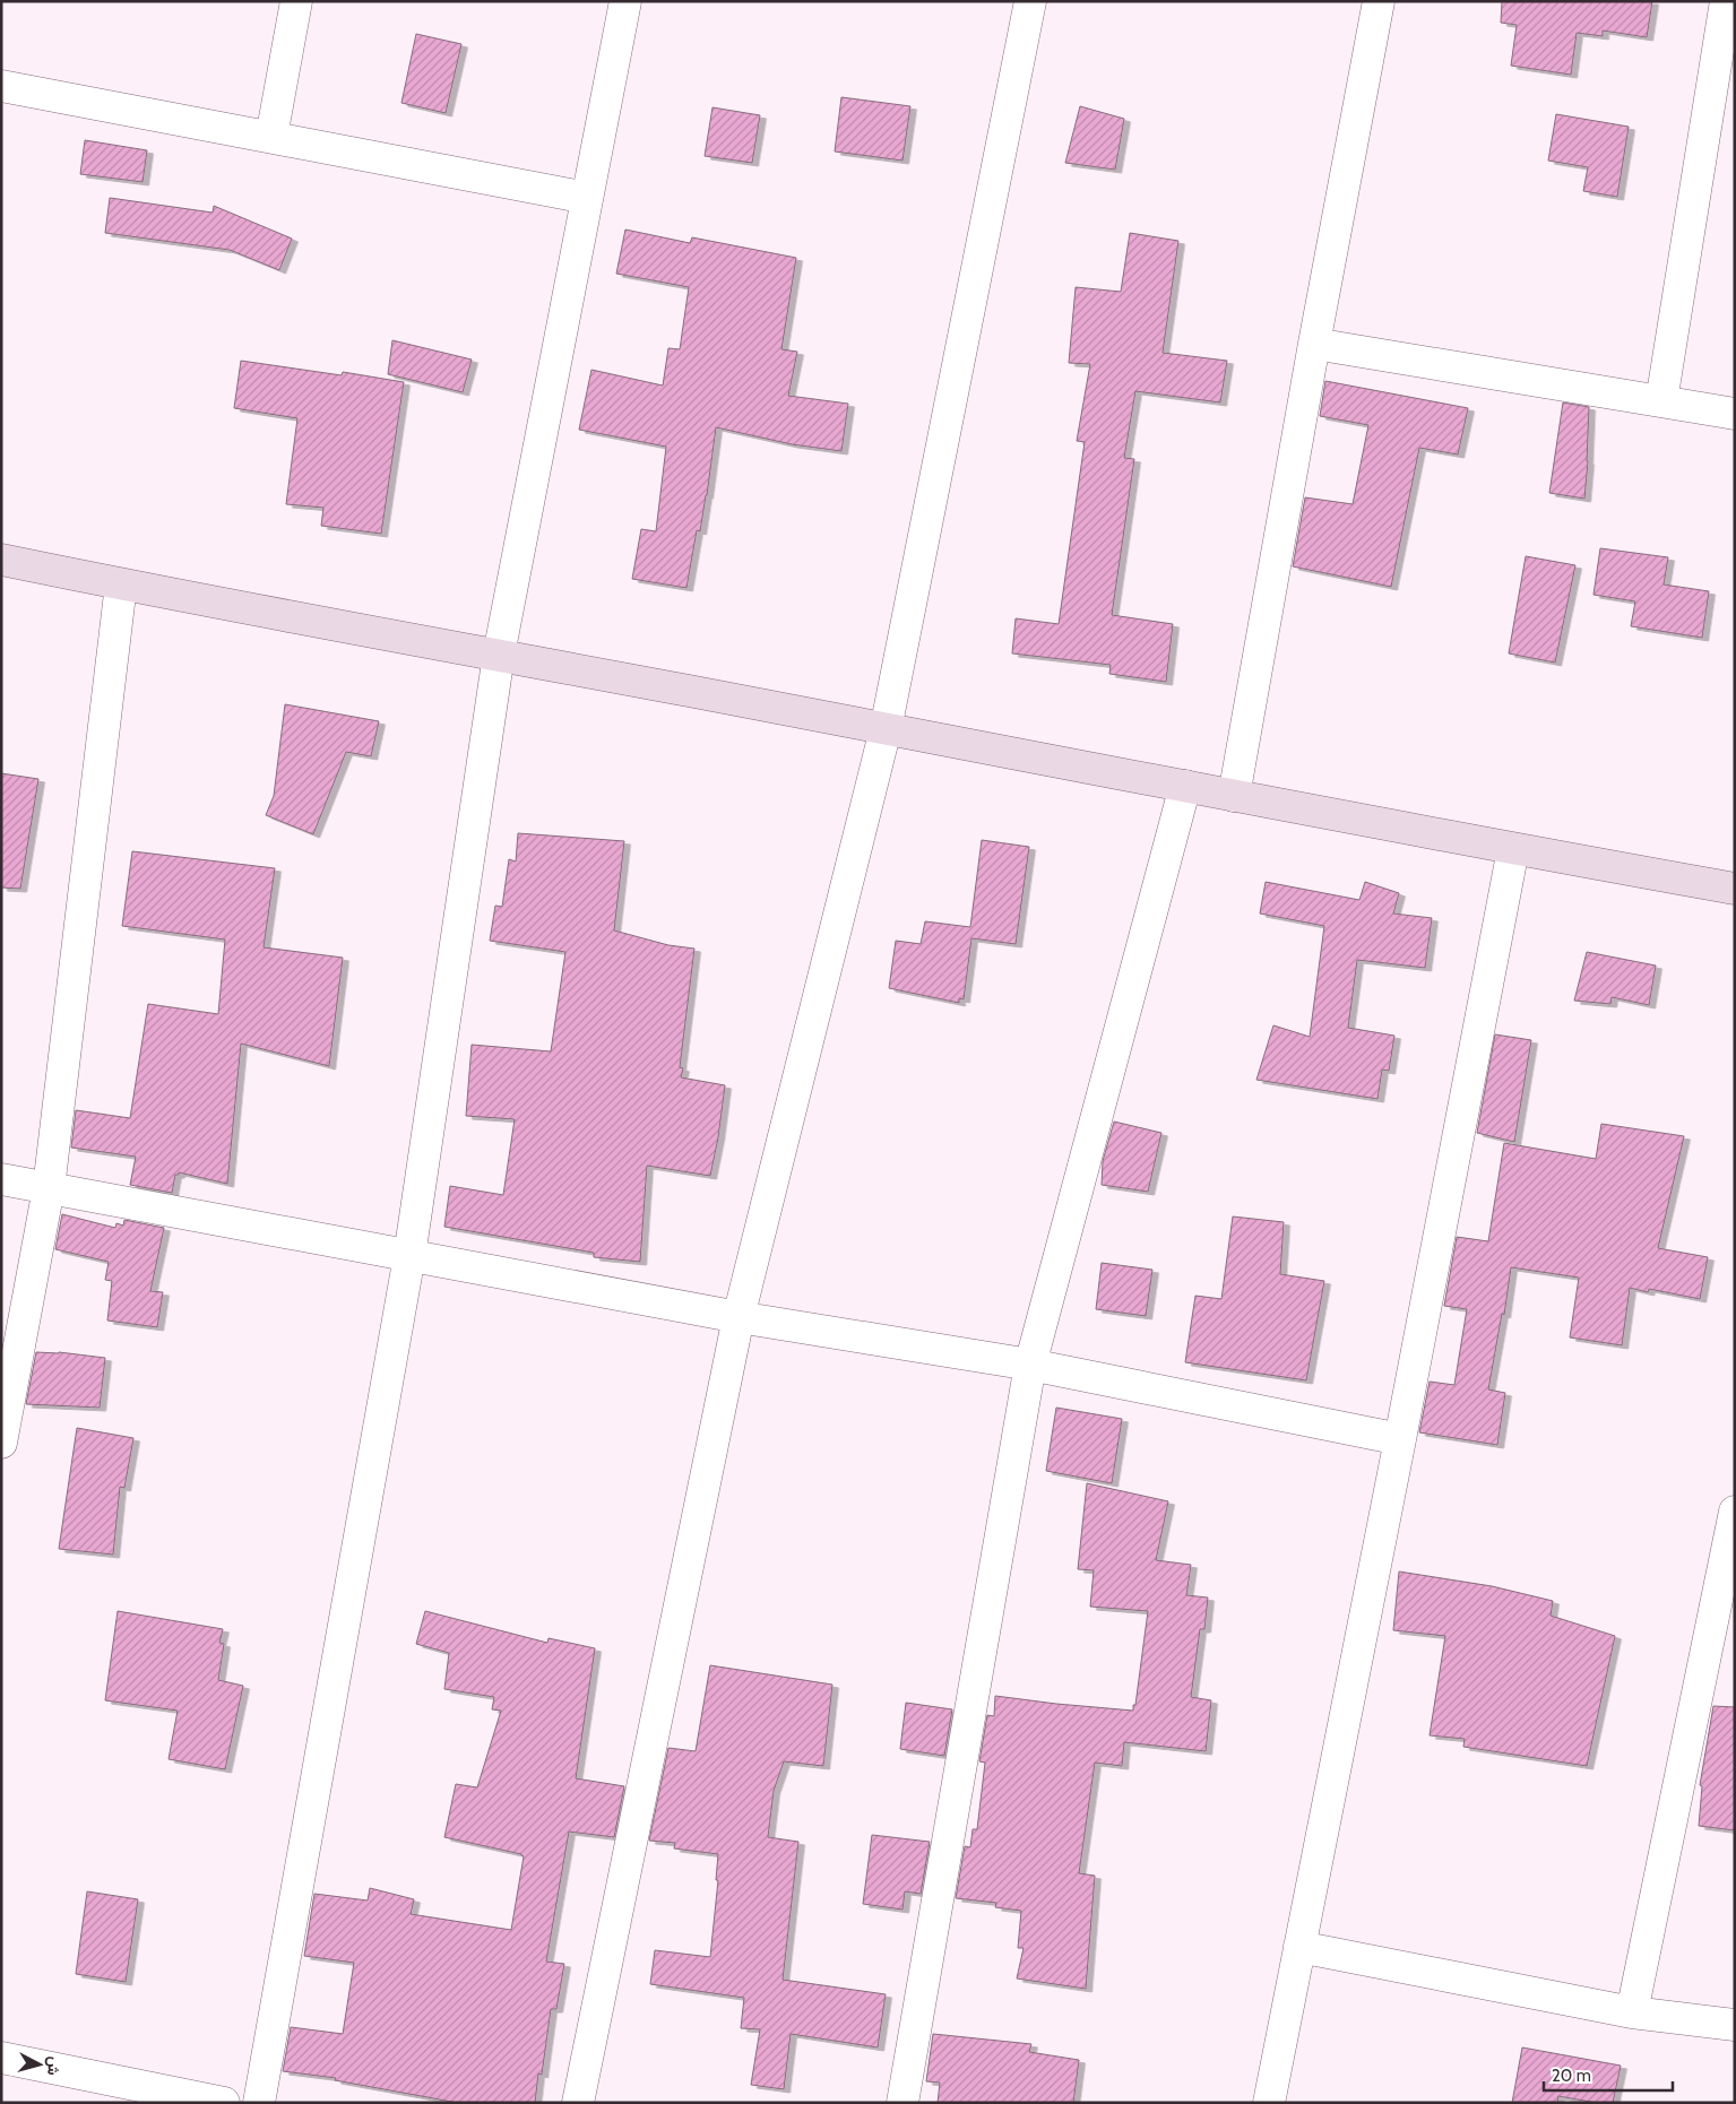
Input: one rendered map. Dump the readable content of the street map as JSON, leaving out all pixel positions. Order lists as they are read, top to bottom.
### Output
{
  "scale_bar": "20 m",
  "north": "right"
}
